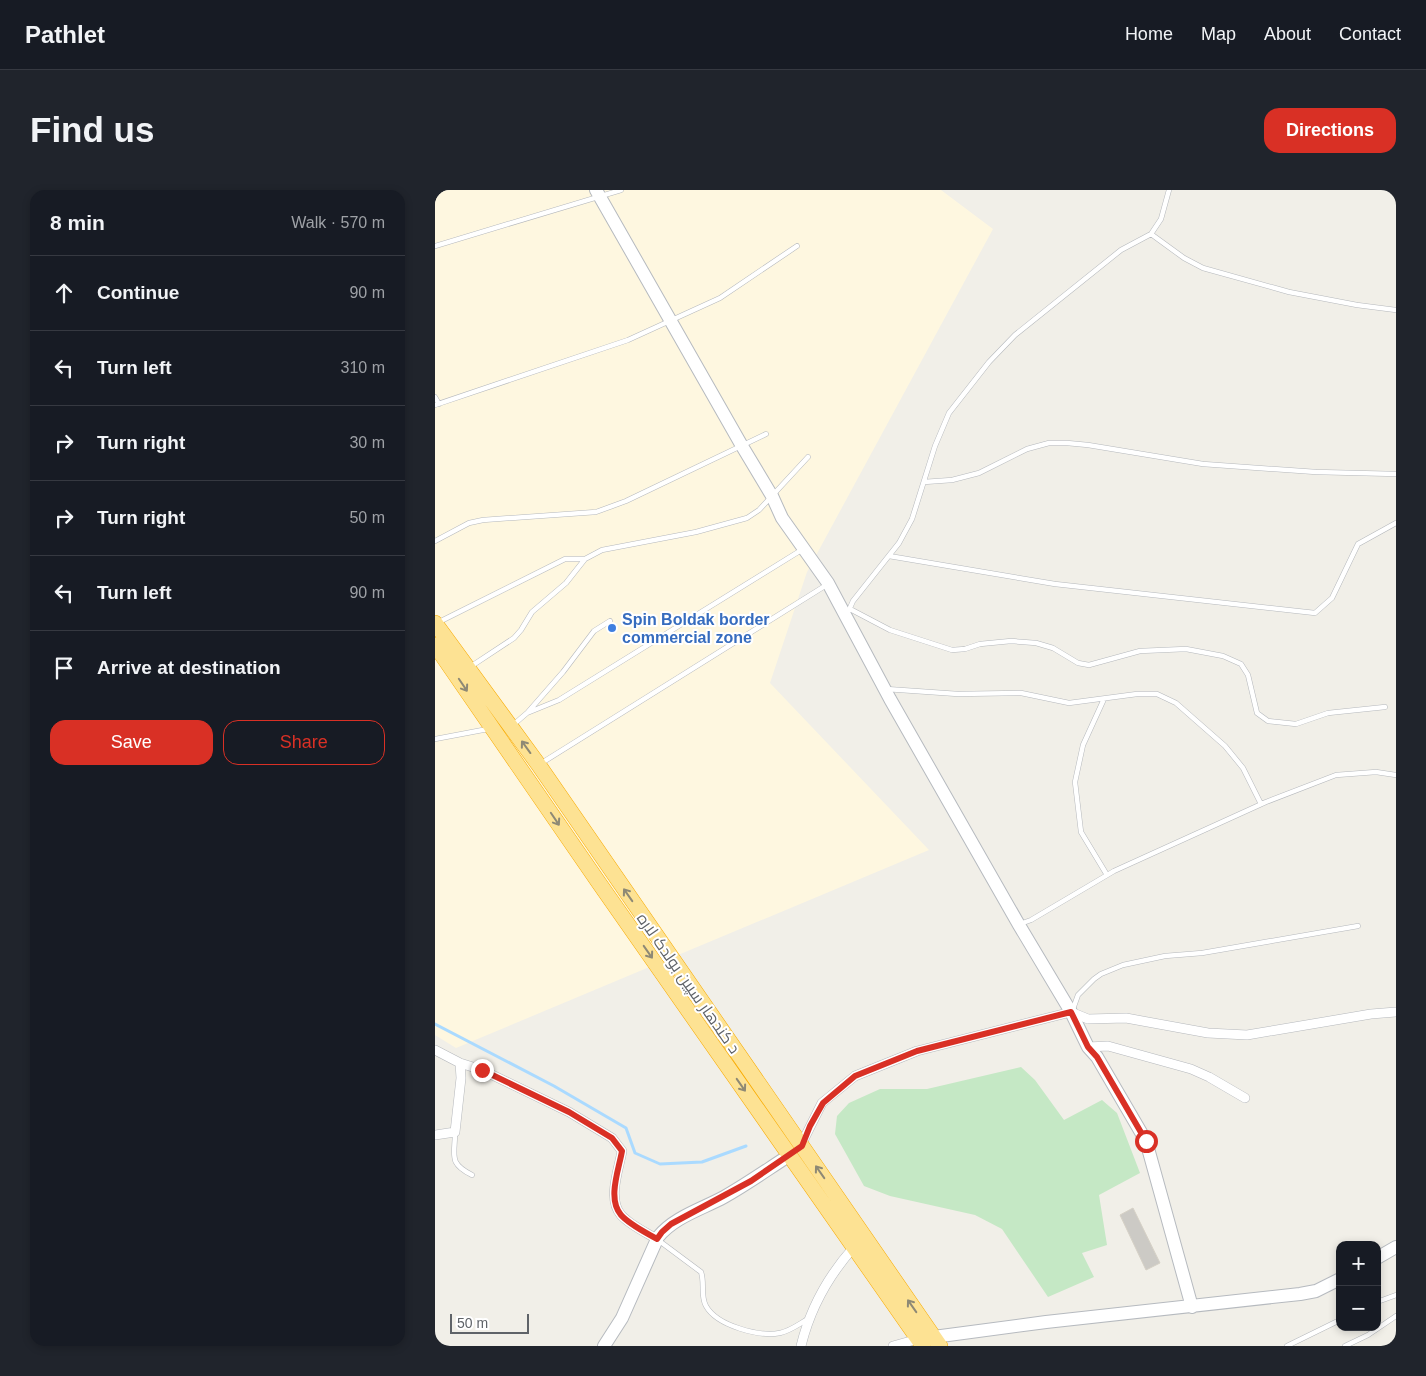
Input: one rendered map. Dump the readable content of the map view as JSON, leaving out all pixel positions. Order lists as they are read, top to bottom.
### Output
{
  "streets": {
    "highway": ["د کندهار سپین بولدک لاره"]
  },
  "places": ["Spin Boldak border commercial zone"],
  "scale_bar": "50 m",
  "page": {
    "header": "Pathlet",
    "nav": [
      "Home",
      "Map",
      "About",
      "Contact"
    ],
    "buttons": [
      "Directions",
      ["Save", "Share"]
    ],
    "title": "Find us",
    "heading": ["8 min", "Walk · 570 m"],
    "list": [
      ["Continue", "90 m"],
      ["Turn left", "310 m"],
      ["Turn right", "30 m"],
      ["Turn right", "50 m"],
      ["Turn left", "90 m"],
      "Arrive at destination"
    ],
    "map_buttons": ["+", "−"],
    "scale": "50 m"
  }
}
